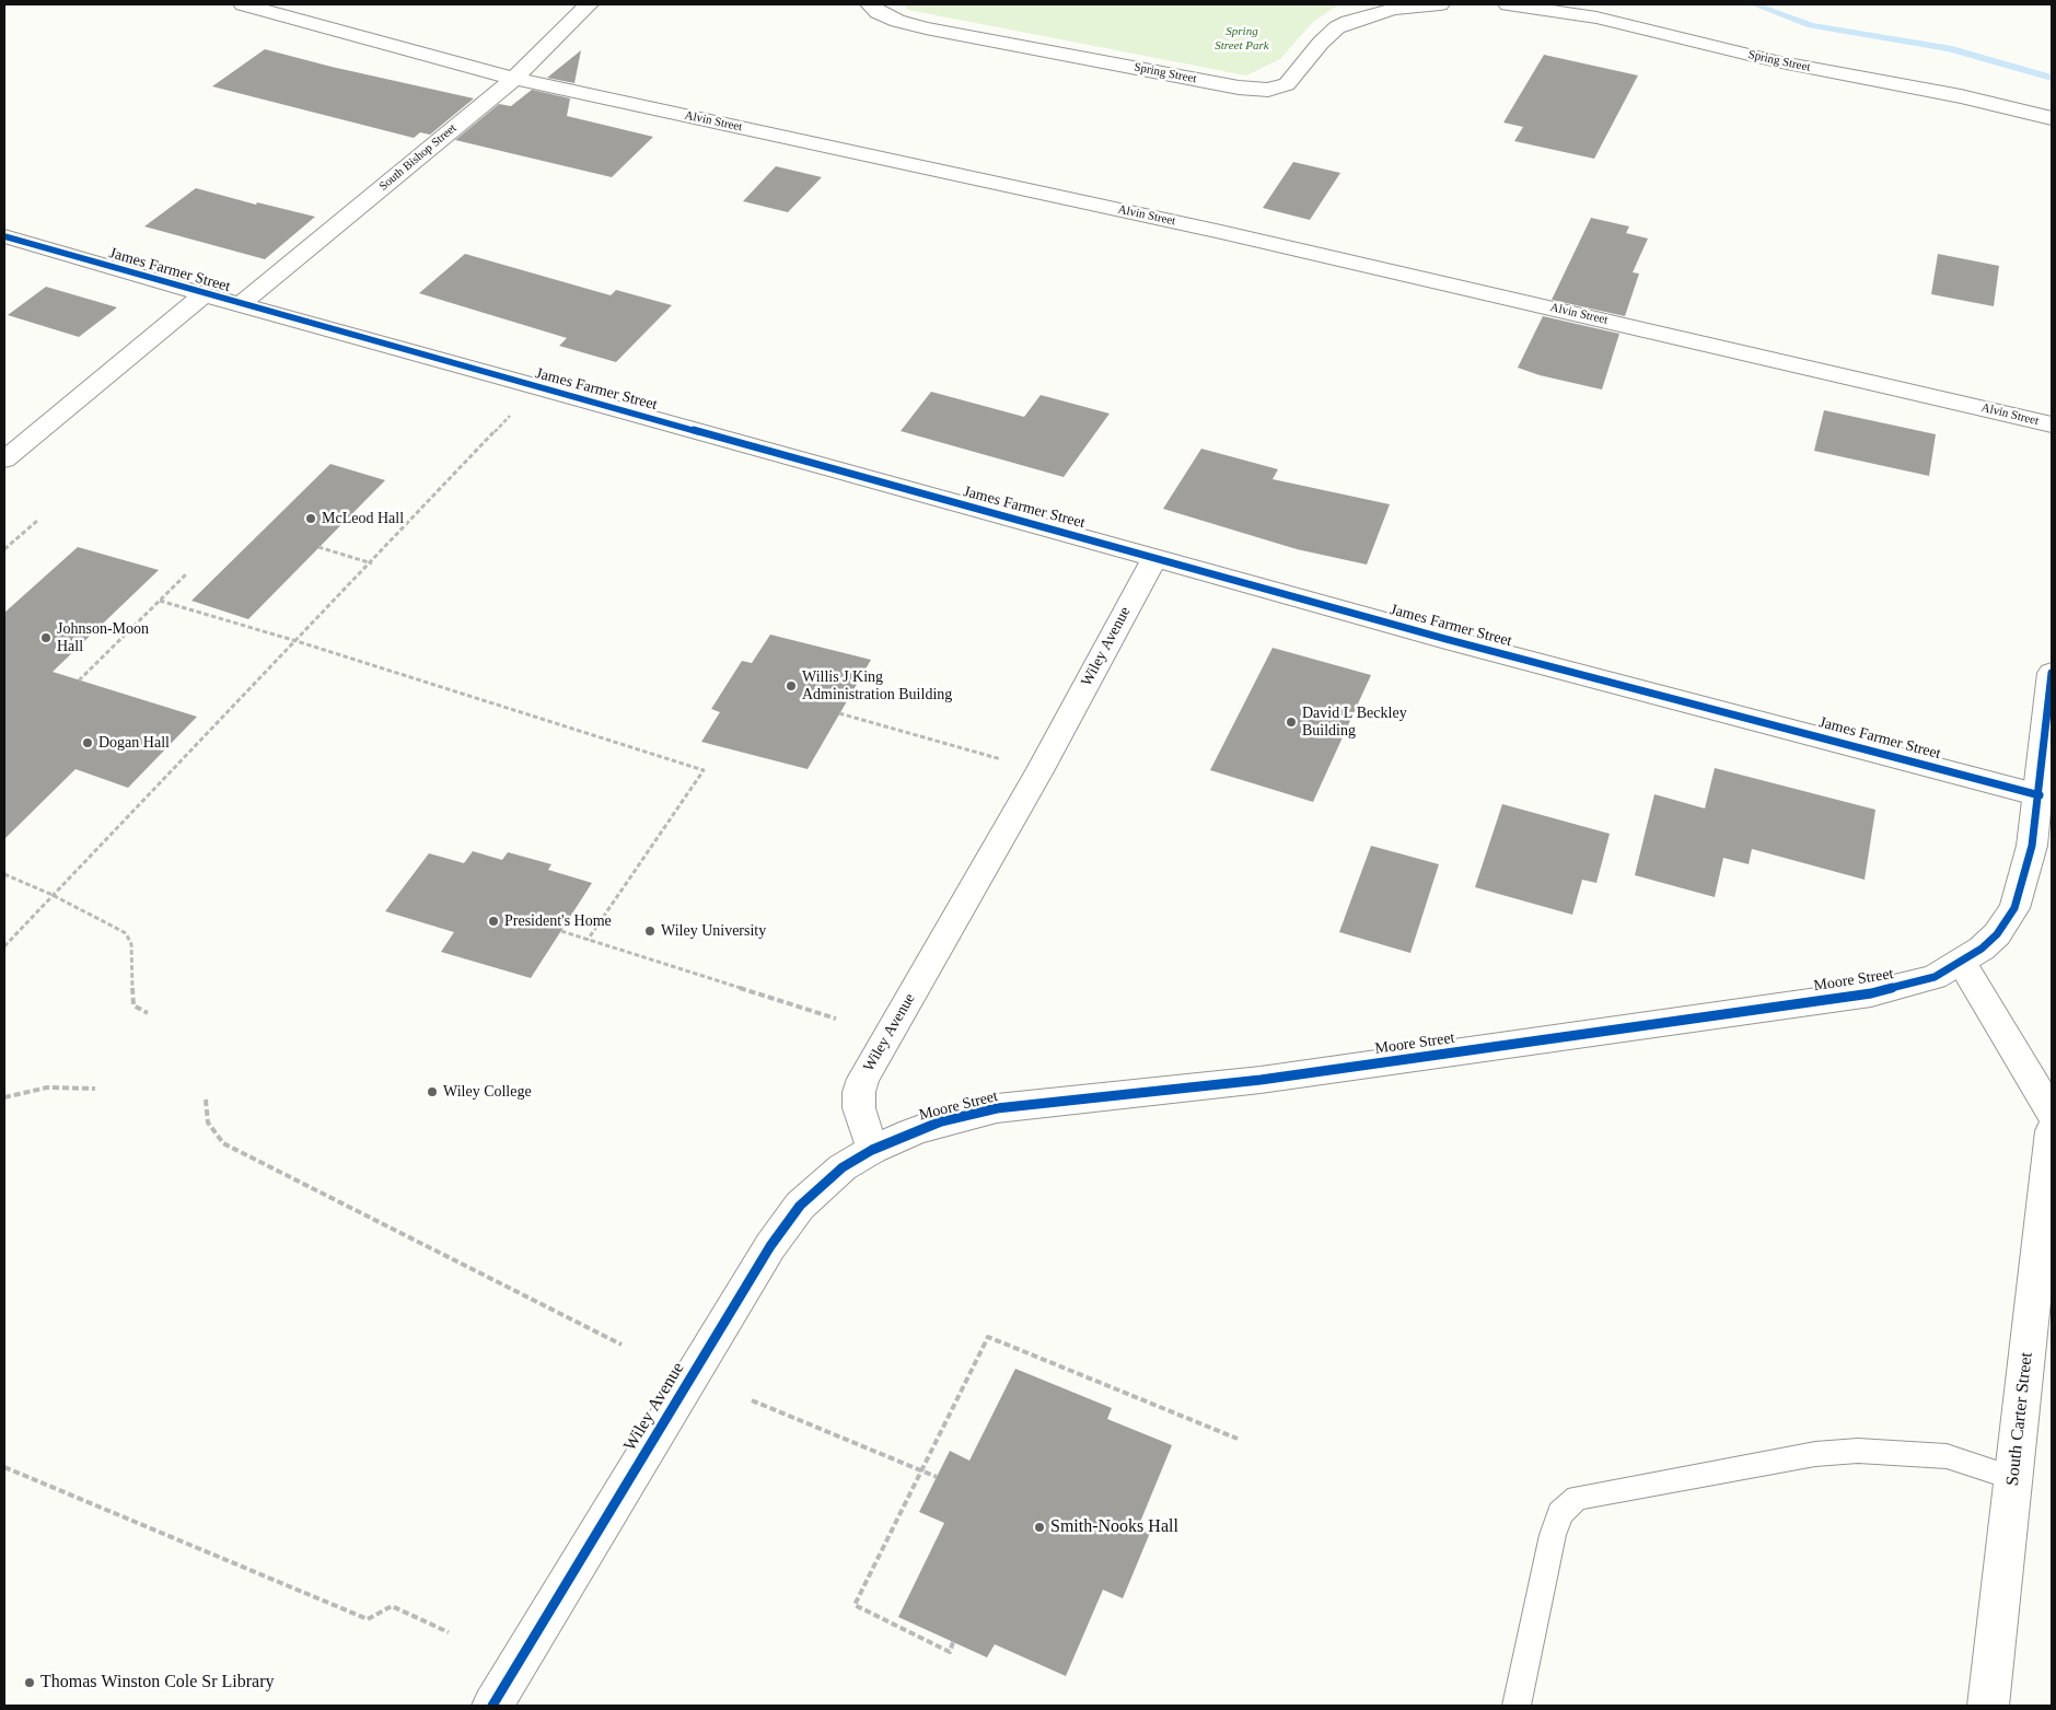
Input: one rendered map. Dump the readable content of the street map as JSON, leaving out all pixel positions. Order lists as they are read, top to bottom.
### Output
{
  "streets": {
    "street": [
      "Spring Street",
      "Alvin Street",
      "South Bishop Street",
      "James Farmer Street",
      "Wiley Avenue",
      "Moore Street",
      "South Carter Street"
    ]
  },
  "crossings": [
    ["Alvin Street", "South Bishop Street"],
    ["South Bishop Street", "James Farmer Street"],
    ["James Farmer Street", "Wiley Avenue"],
    ["Wiley Avenue", "Moore Street"]
  ],
  "parks": ["Spring Street Park"],
  "places": [
    "McLeod Hall",
    "Johnson-Moon Hall",
    "Willis J King Administration Building",
    "David L Beckley Building",
    "Dogan Hall",
    "President's Home",
    "Wiley University",
    "Wiley College",
    "Smith-Nooks Hall",
    "Thomas Winston Cole Sr Library"
  ]
}
